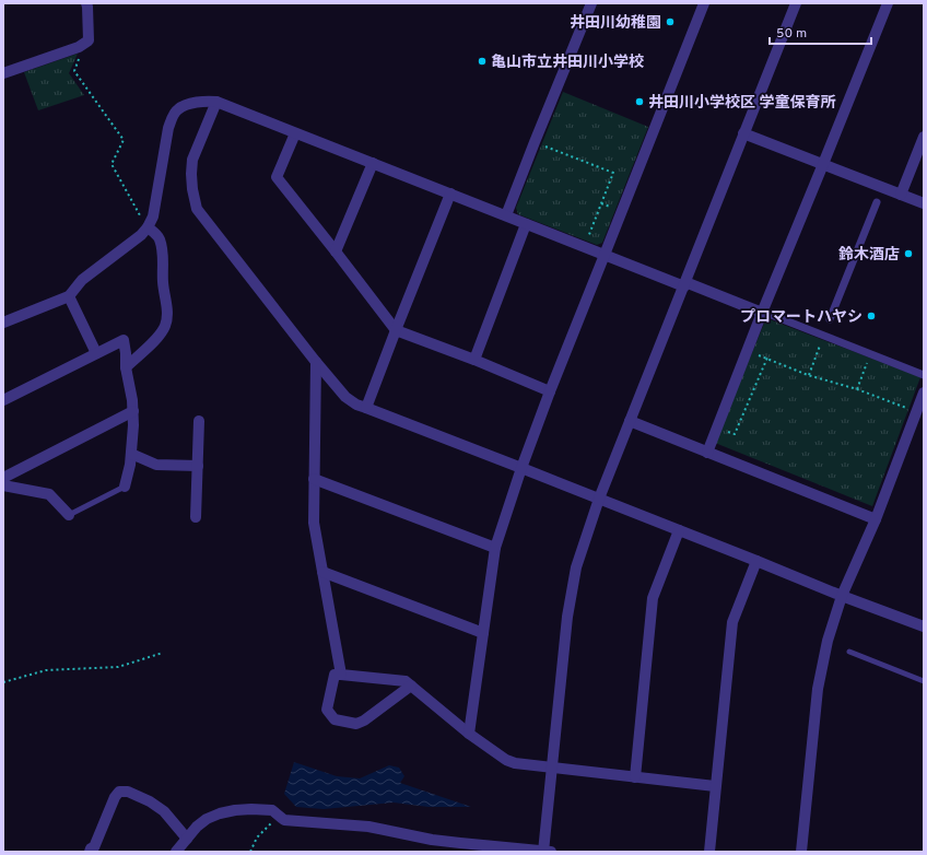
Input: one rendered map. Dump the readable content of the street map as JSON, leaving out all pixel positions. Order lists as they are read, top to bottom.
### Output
{
  "places": [
    "井田川幼稚園",
    "亀山市立井田川小学校",
    "井田川小学校区 学童保育所",
    "鈴木酒店",
    "プロマートハヤシ"
  ],
  "scale_bar": "50 m"
}
